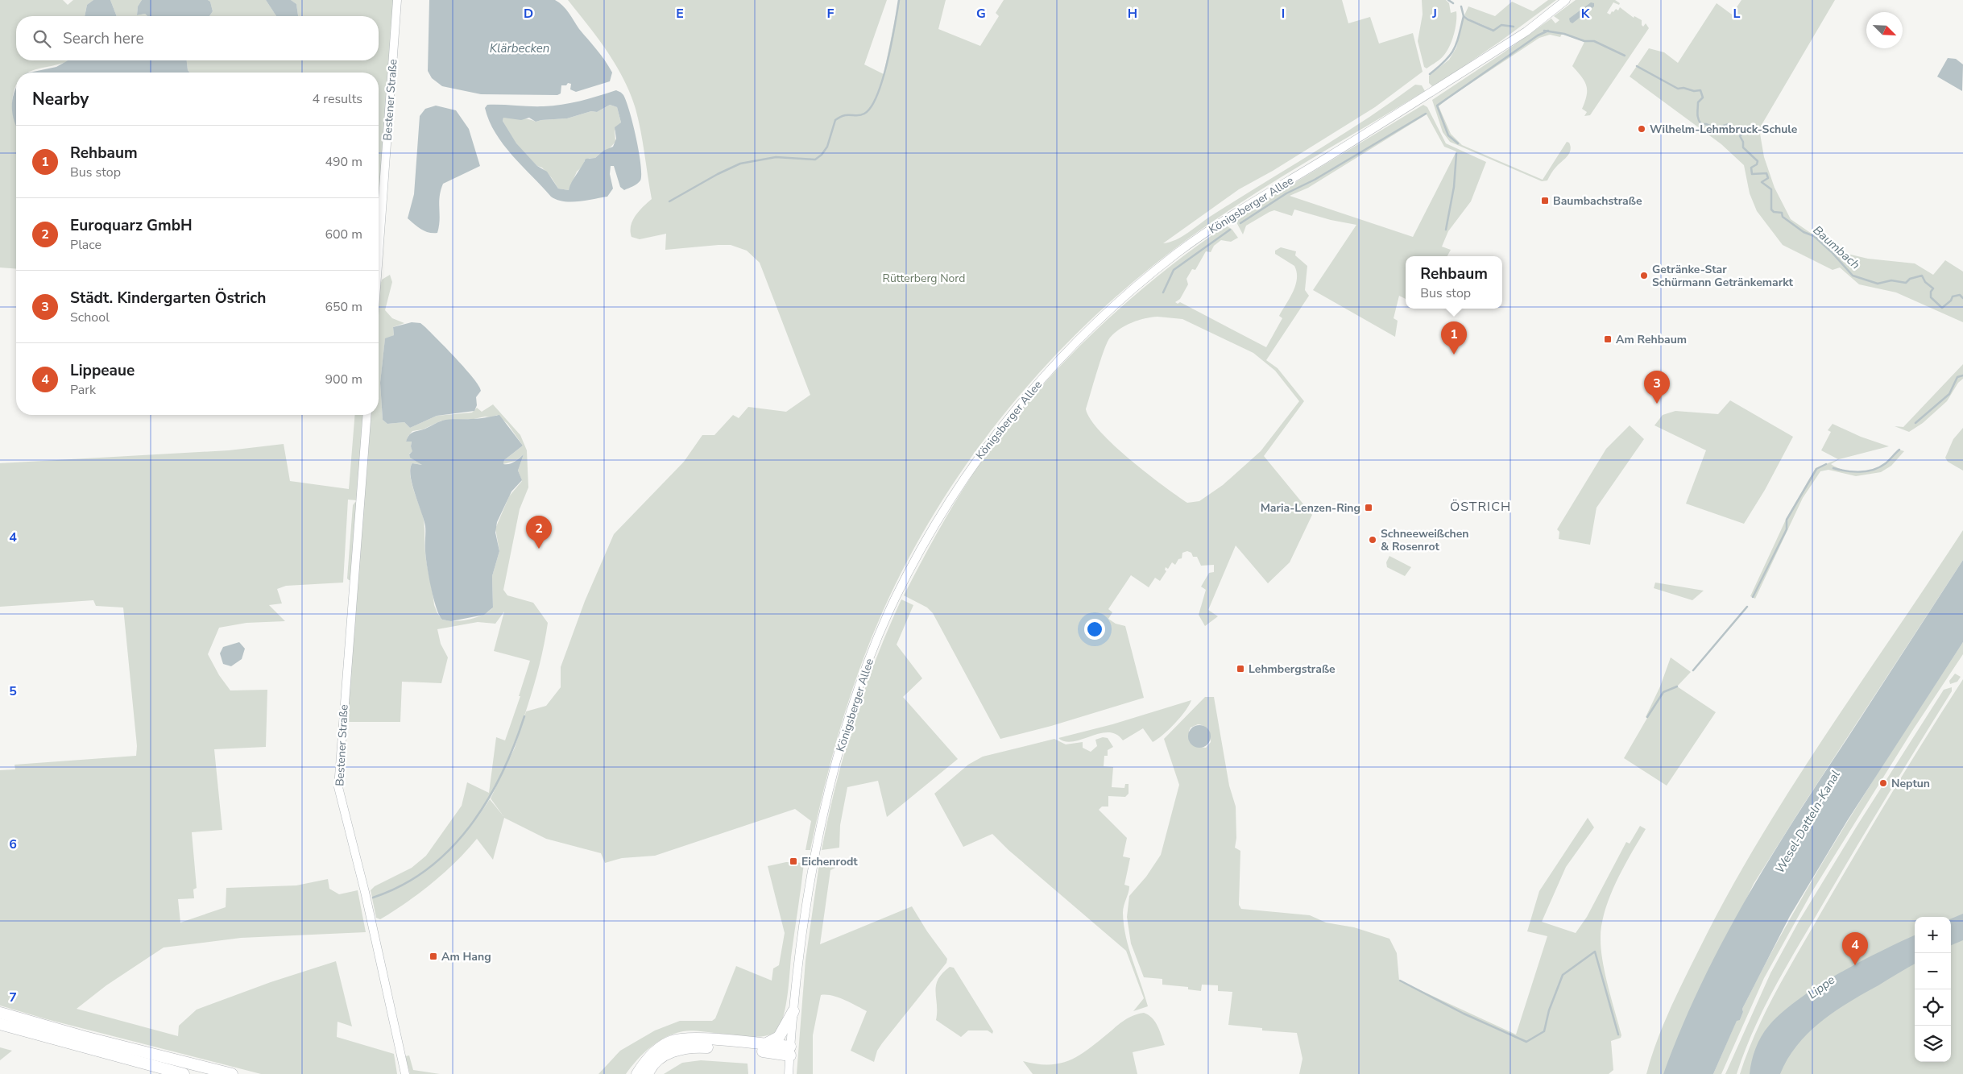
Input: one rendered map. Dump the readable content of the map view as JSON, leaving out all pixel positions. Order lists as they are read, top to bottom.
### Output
{
  "streets": {
    "main road": ["Bestener Straße", "Königsberger Allee"]
  },
  "districts": ["ÖSTRICH"],
  "water": [
    "Klärbecken",
    "Baumbach",
    "Wesel-Datteln-Kanal",
    "Lippe"
  ],
  "parks": ["Rütterberg Nord"],
  "places": {
    "other": [
      "Wilhelm-Lehmbruck-Schule",
      "Getränke-Star Schürmann Getränkemarkt",
      "Schneeweißchen & Rosenrot",
      "Neptun"
    ],
    "transit": [
      "Baumbachstraße",
      "Am Rehbaum",
      "Maria-Lenzen-Ring",
      "Lehmbergstraße",
      "Eichenrodt",
      "Am Hang"
    ]
  },
  "north": "bottom right",
  "page": {
    "search": "Search here",
    "heading": ["Nearby", "4 results"],
    "list": [
      {
        "mark": "1",
        "name": "Rehbaum",
        "note": "Bus stop",
        "value": "490 m"
      },
      {
        "mark": "2",
        "name": "Euroquarz GmbH",
        "note": "Place",
        "value": "600 m"
      },
      {
        "mark": "3",
        "name": "Städt. Kindergarten Östrich",
        "note": "School",
        "value": "650 m"
      },
      {
        "mark": "4",
        "name": "Lippeaue",
        "note": "Park",
        "value": "900 m"
      }
    ],
    "popup": ["Rehbaum", "Bus stop"],
    "pins": [
      "1",
      "3",
      "2",
      "4"
    ],
    "map_buttons": ["+", "−"]
  },
  "grid": {
    "columns": [
      "D",
      "E",
      "F",
      "G",
      "H",
      "I",
      "J",
      "K",
      "L"
    ],
    "rows": [
      "4",
      "5",
      "6",
      "7"
    ]
  }
}
